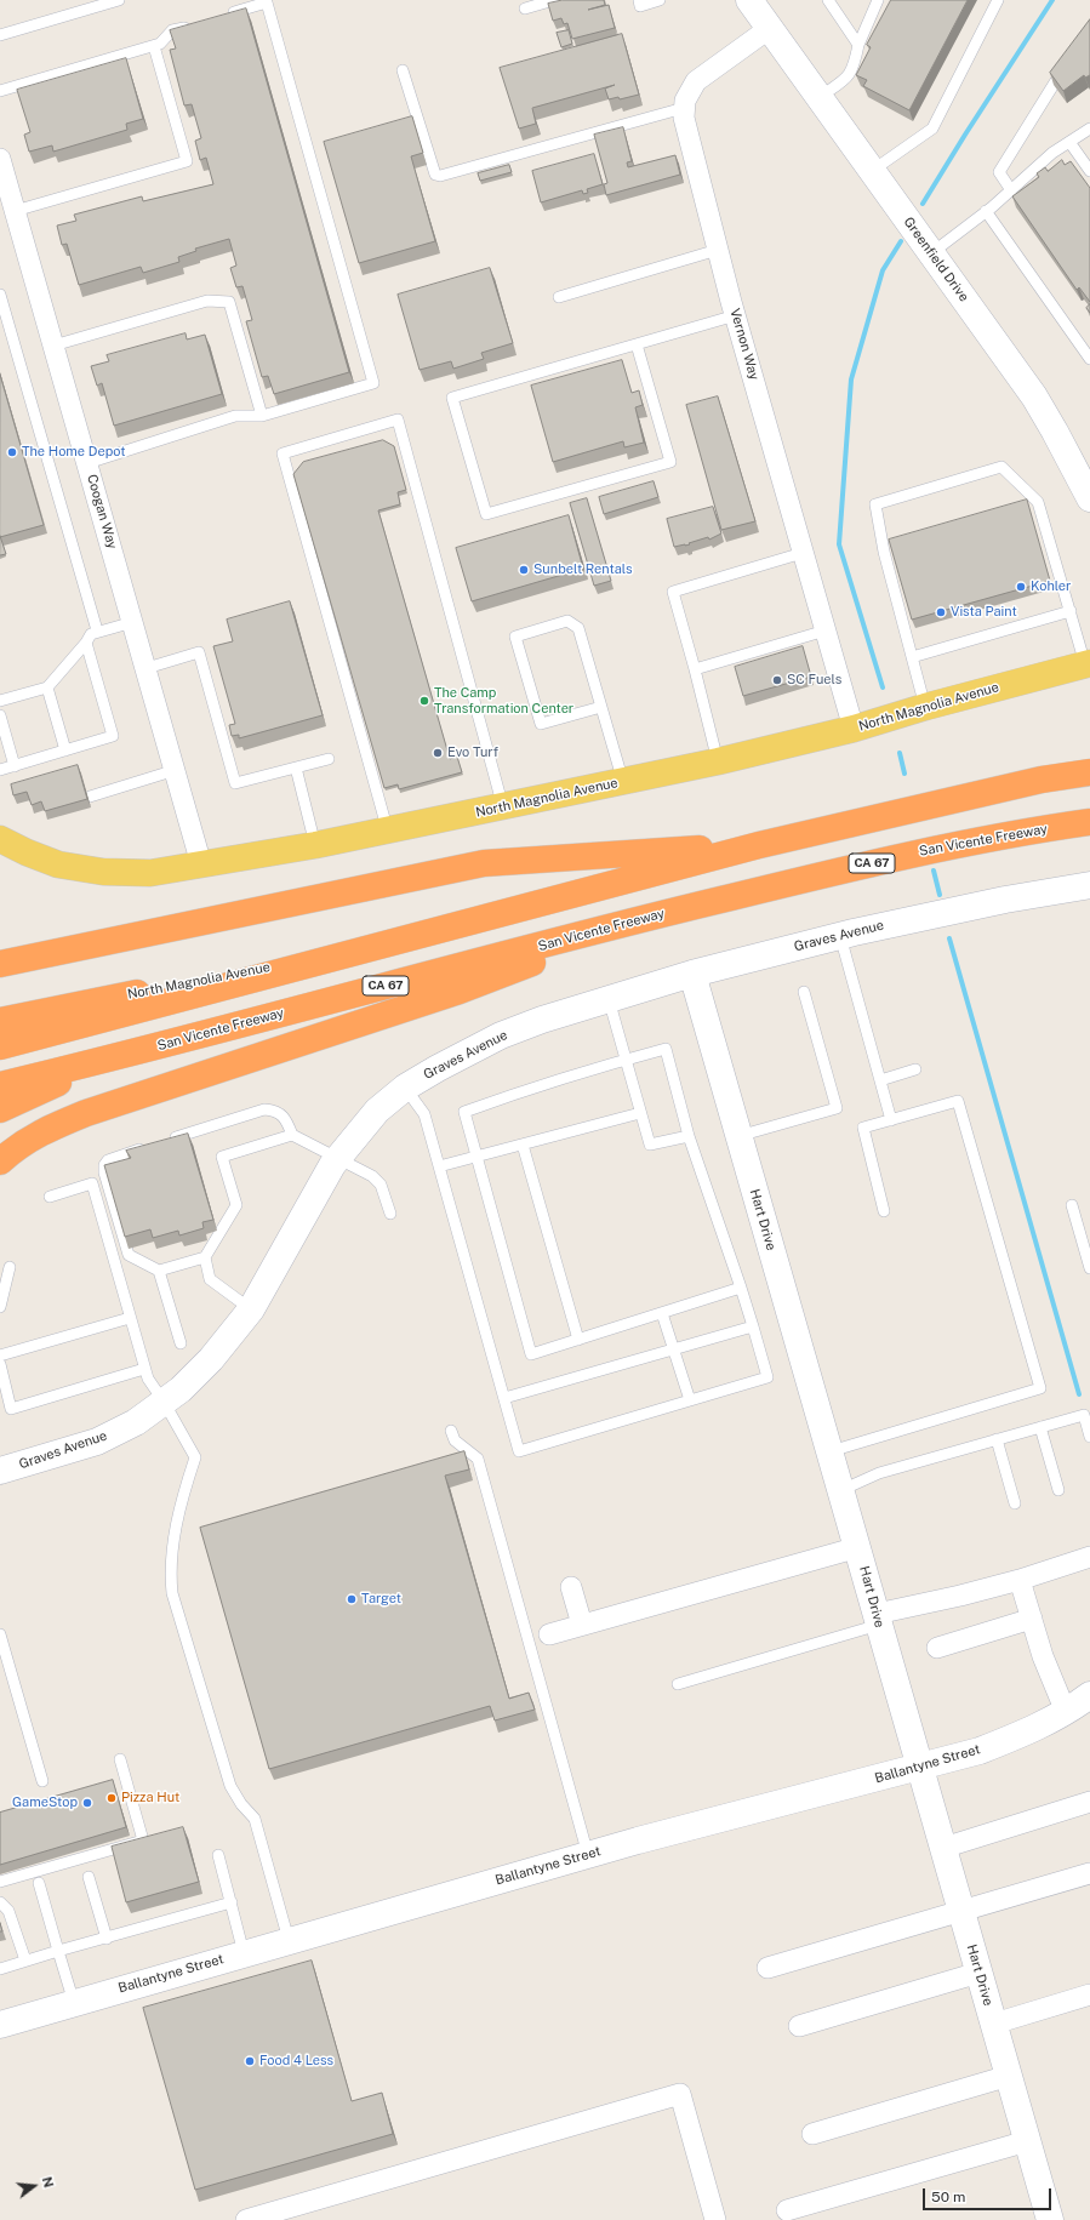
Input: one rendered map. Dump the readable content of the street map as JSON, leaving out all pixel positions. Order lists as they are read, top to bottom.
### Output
{
  "streets": {
    "highway": ["North Magnolia Avenue", "San Vicente Freeway", "CA 67"],
    "main road": [
      "Greenfield Drive",
      "Graves Avenue",
      "Hart Drive",
      "Ballantyne Street"
    ],
    "street": ["Vernon Way", "Coogan Way"]
  },
  "crossings": [
    ["Vernon Way", "North Magnolia Avenue"],
    ["Coogan Way", "North Magnolia Avenue"],
    ["Graves Avenue", "Hart Drive"],
    ["Hart Drive", "Ballantyne Street"]
  ],
  "places": [
    "The Home Depot",
    "Sunbelt Rentals",
    "Kohler",
    "Vista Paint",
    "SC Fuels",
    "The Camp Transformation Center",
    "Evo Turf",
    "Target",
    "Pizza Hut",
    "GameStop",
    "Food 4 Less"
  ],
  "scale_bar": "50 m",
  "north": "right"
}
